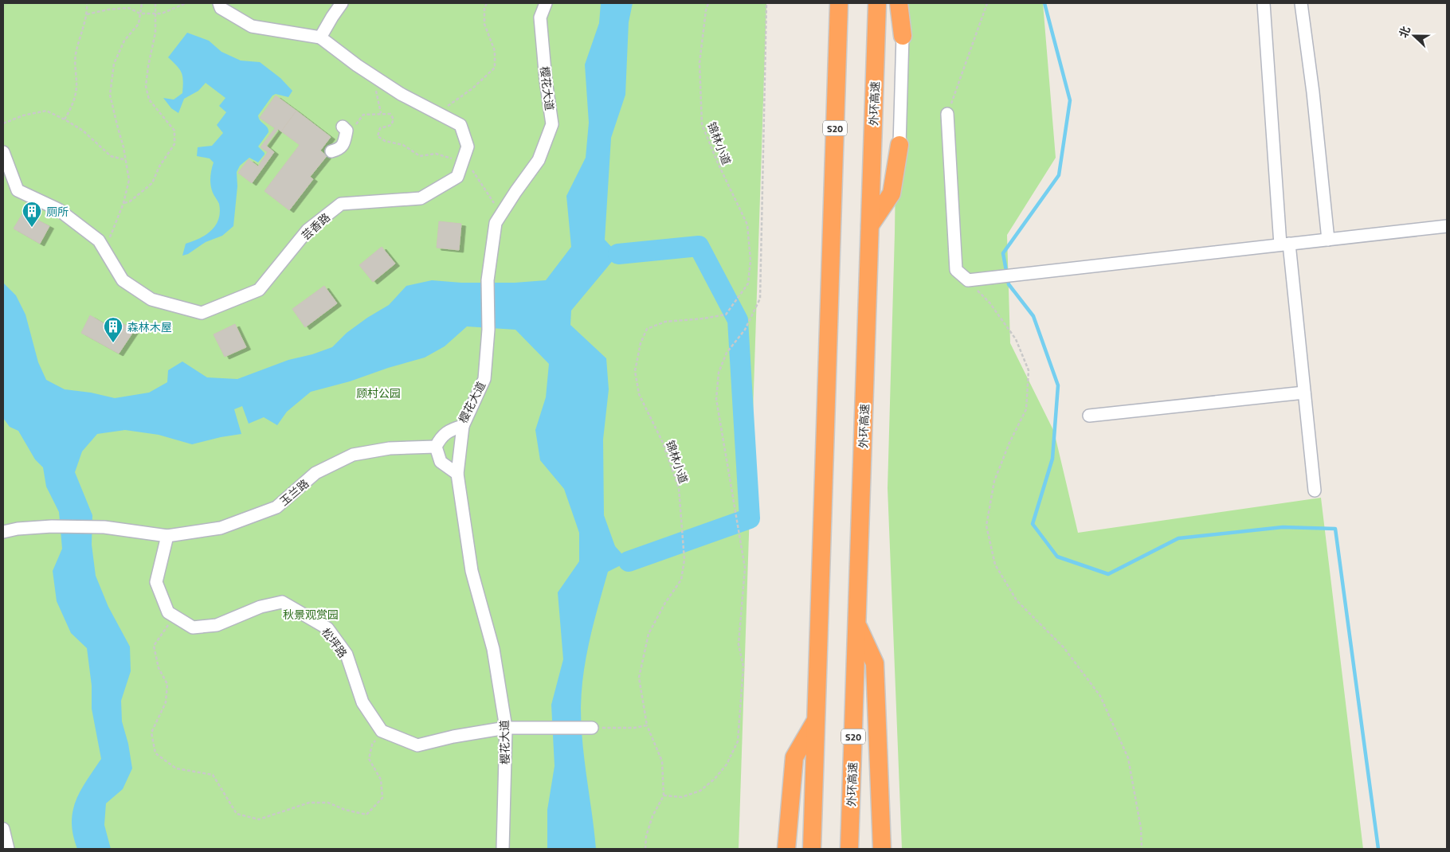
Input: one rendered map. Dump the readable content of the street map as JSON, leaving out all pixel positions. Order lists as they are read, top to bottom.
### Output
{
  "streets": {
    "highway": ["外环高速", "S20"],
    "street": [
      "樱花大道",
      "芸香路",
      "玉兰路",
      "松坪路"
    ],
    "path": ["锦林小道"]
  },
  "crossings": [
    ["樱花大道", "玉兰路"],
    ["玉兰路", "松坪路"]
  ],
  "parks": ["顾村公园", "秋景观赏园"],
  "places": {
    "building": ["厕所", "森林木屋"]
  },
  "north": "left"
}
